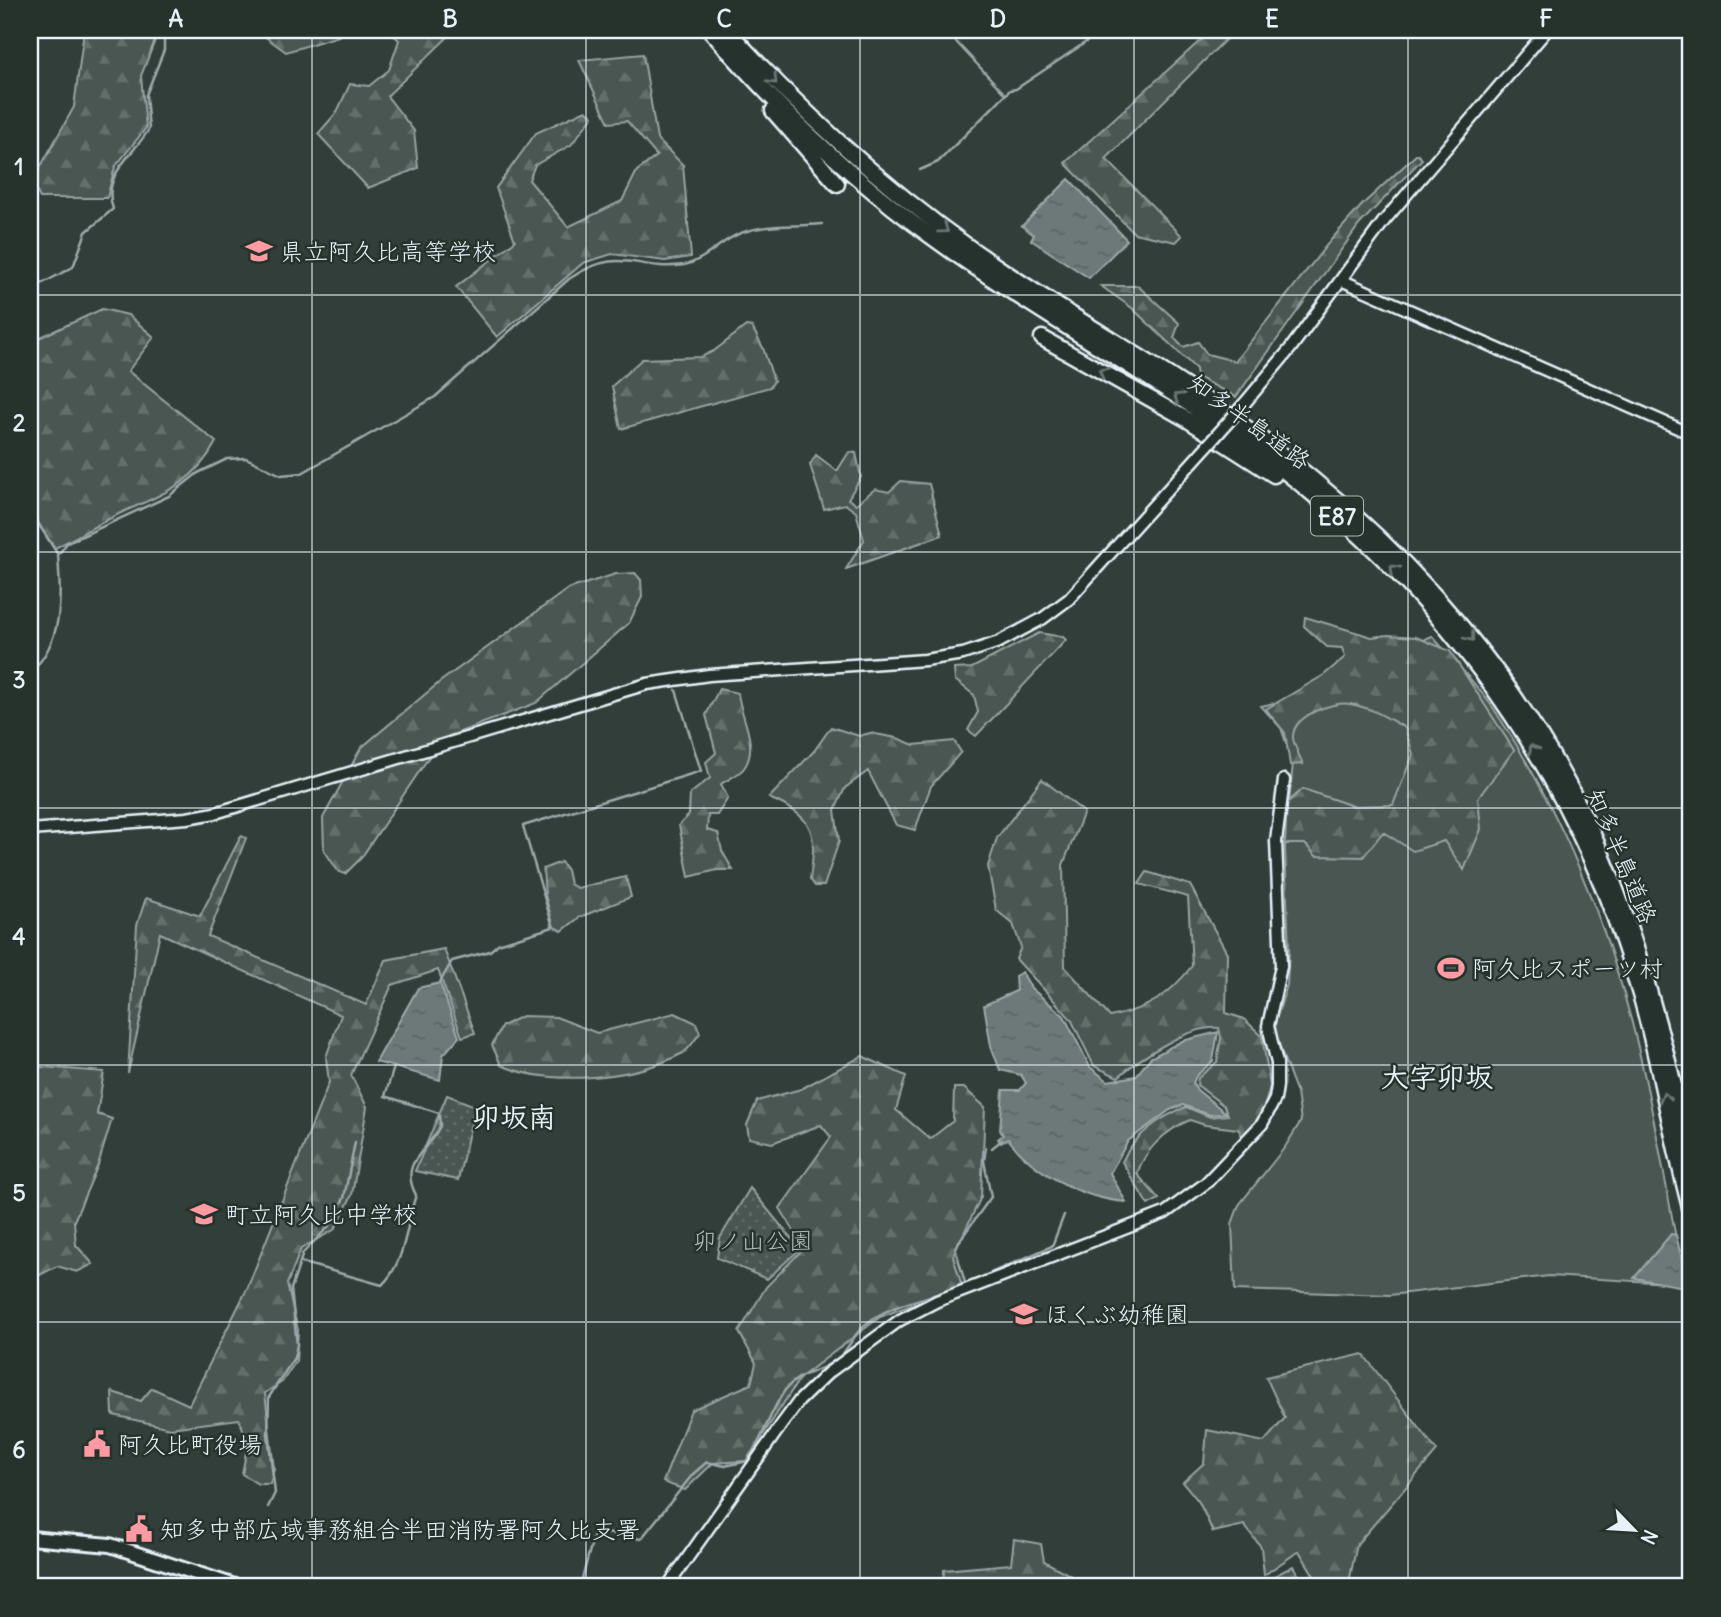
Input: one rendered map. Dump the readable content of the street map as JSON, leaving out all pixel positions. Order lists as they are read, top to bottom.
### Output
{
  "streets": {
    "highway": ["知多半島道路", "E87"]
  },
  "districts": ["大字卯坂", "卯坂南"],
  "parks": ["卯ノ山公園"],
  "places": {
    "school or university": ["県立阿久比高等学校", "町立阿久比中学校", "ほくぶ幼稚園"],
    "sports": ["阿久比スポーツ村"],
    "public building": ["阿久比町役場", "知多中部広域事務組合半田消防署阿久比支署"]
  },
  "north": "bottom right",
  "grid": {
    "columns": [
      "A",
      "B",
      "C",
      "D",
      "E",
      "F"
    ],
    "rows": [
      "1",
      "2",
      "3",
      "4",
      "5",
      "6"
    ]
  }
}
